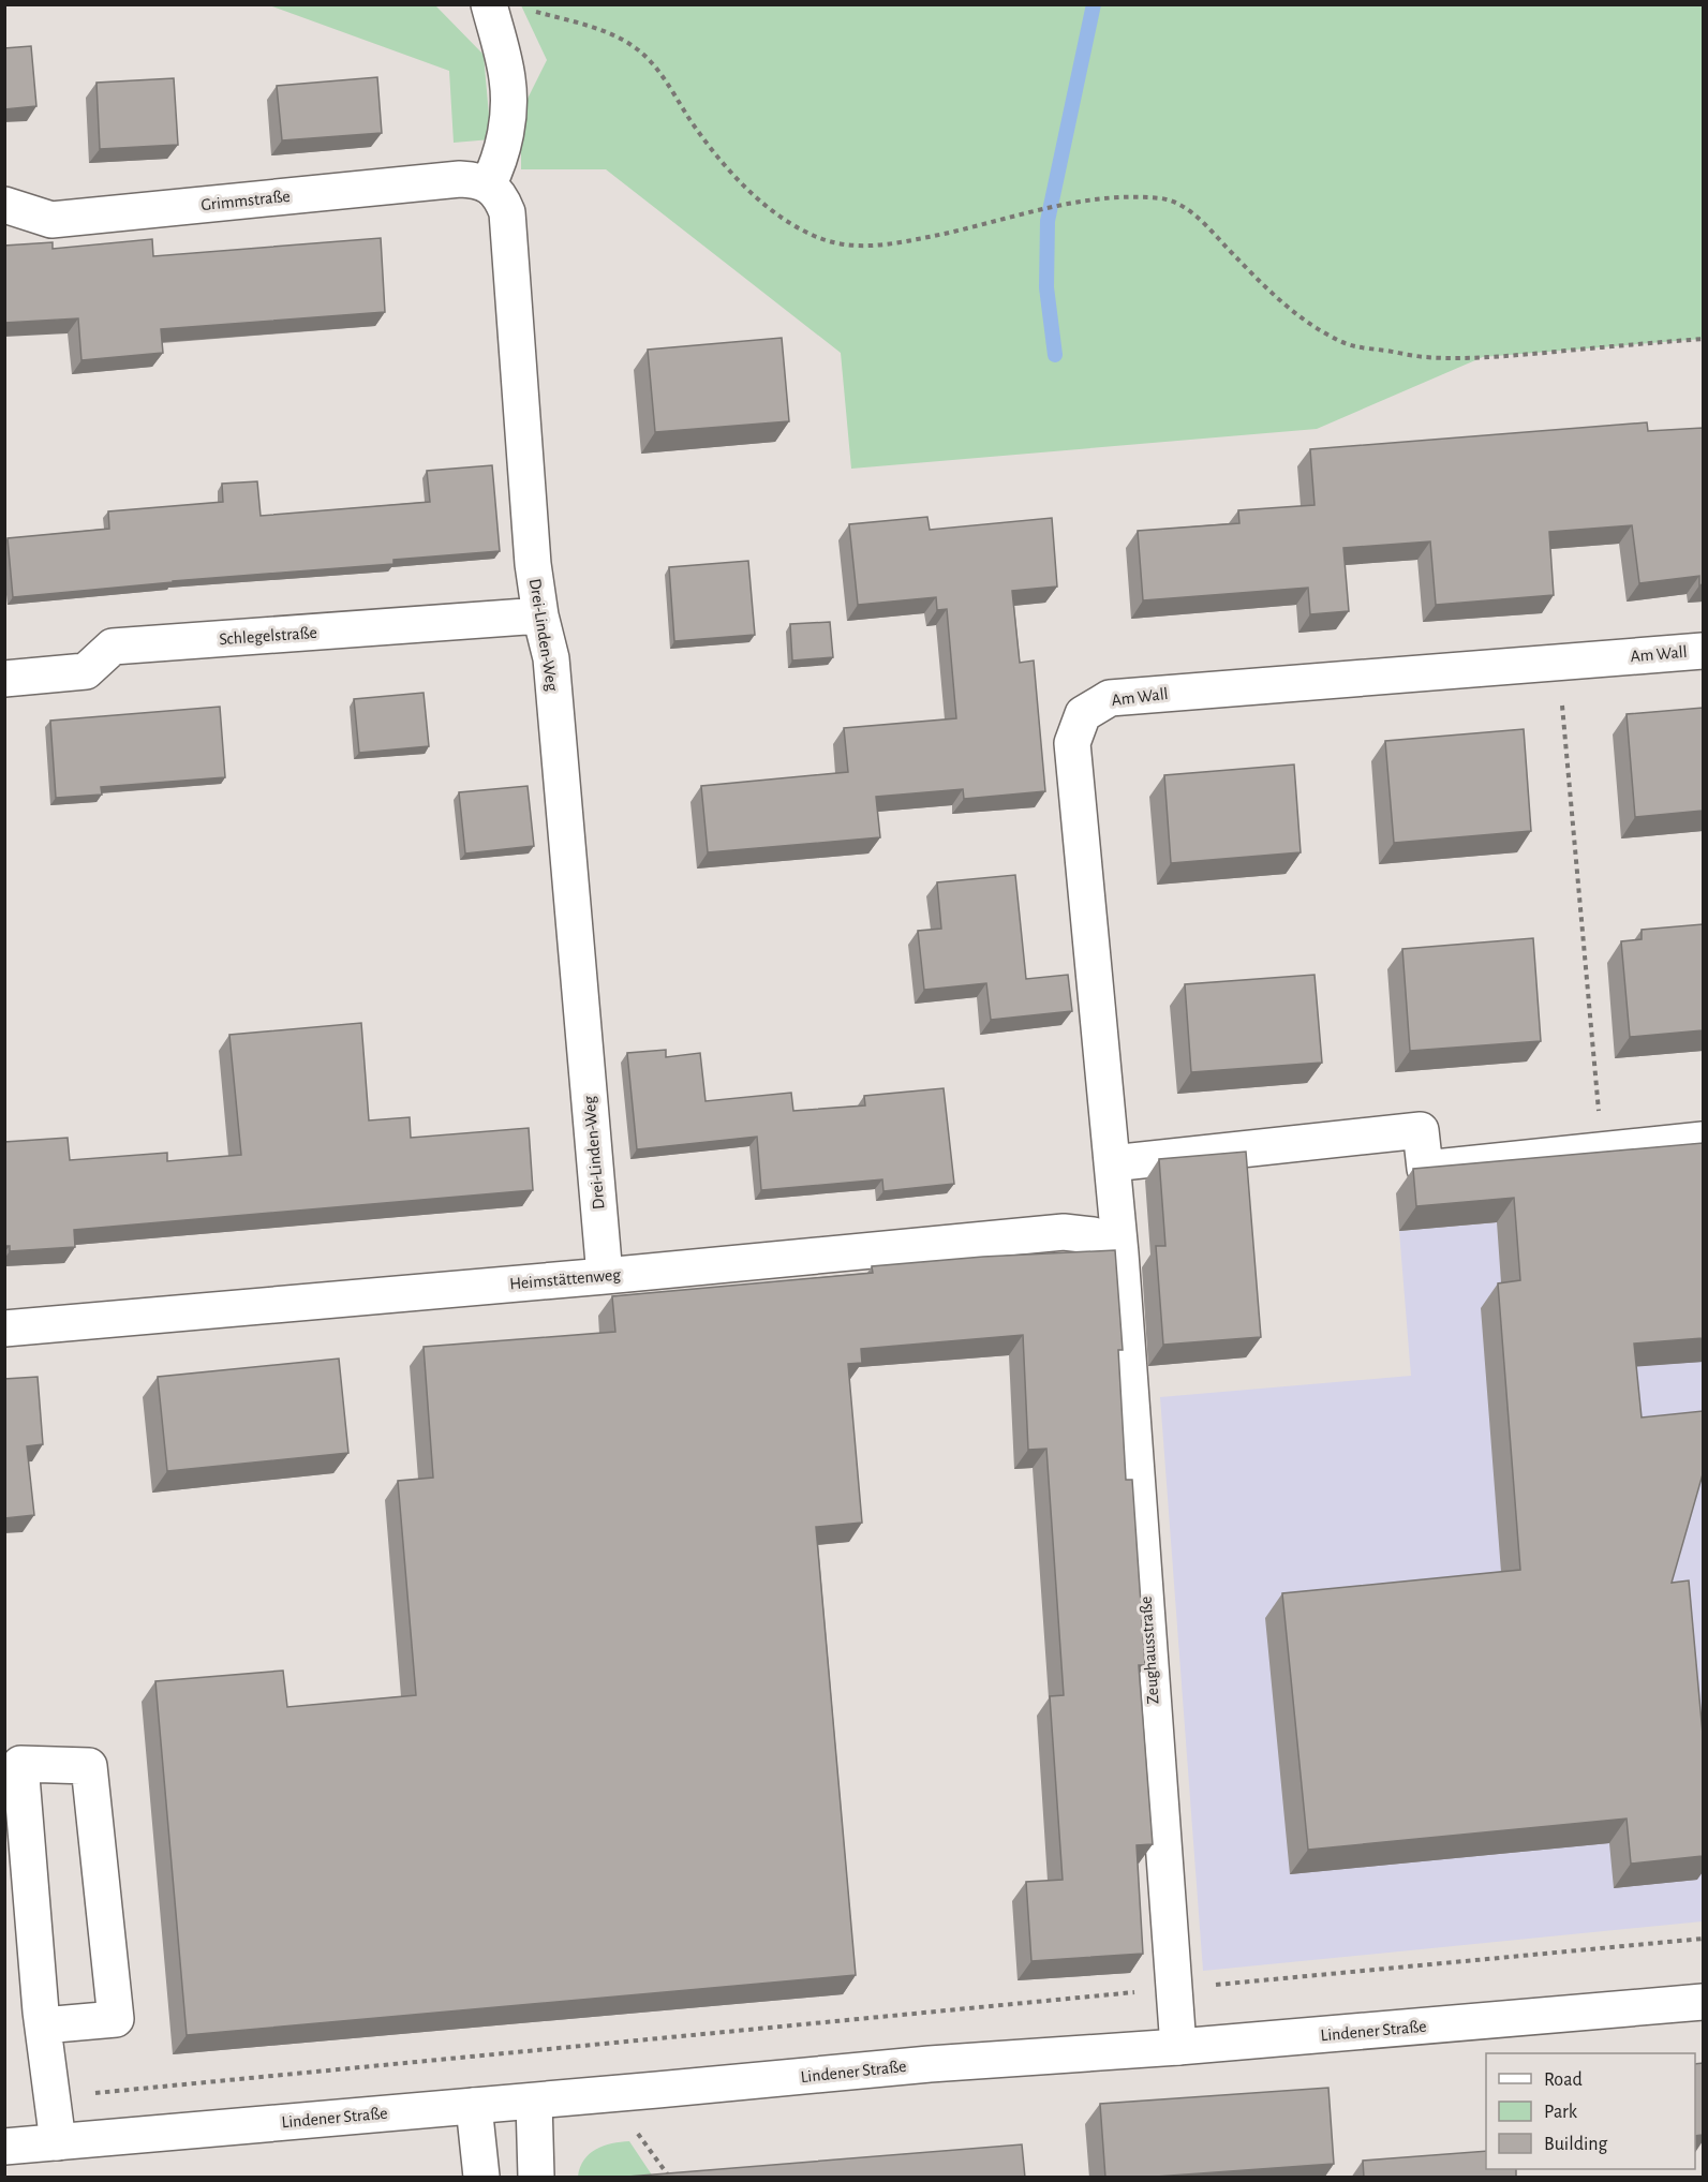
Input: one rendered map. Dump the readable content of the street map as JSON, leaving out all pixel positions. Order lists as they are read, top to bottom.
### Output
{
  "streets": {
    "street": [
      "Grimmstraße",
      "Drei-Linden-Weg",
      "Schlegelstraße",
      "Am Wall",
      "Heimstättenweg",
      "Zeughausstraße",
      "Lindener Straße"
    ]
  },
  "crossings": [
    ["Grimmstraße", "Drei-Linden-Weg"],
    ["Drei-Linden-Weg", "Schlegelstraße"],
    ["Drei-Linden-Weg", "Heimstättenweg"],
    ["Am Wall", "Heimstättenweg"],
    ["Am Wall", "Zeughausstraße"],
    ["Heimstättenweg", "Zeughausstraße"],
    ["Zeughausstraße", "Lindener Straße"]
  ],
  "legend": ["Road", "Park", "Building"]
}
